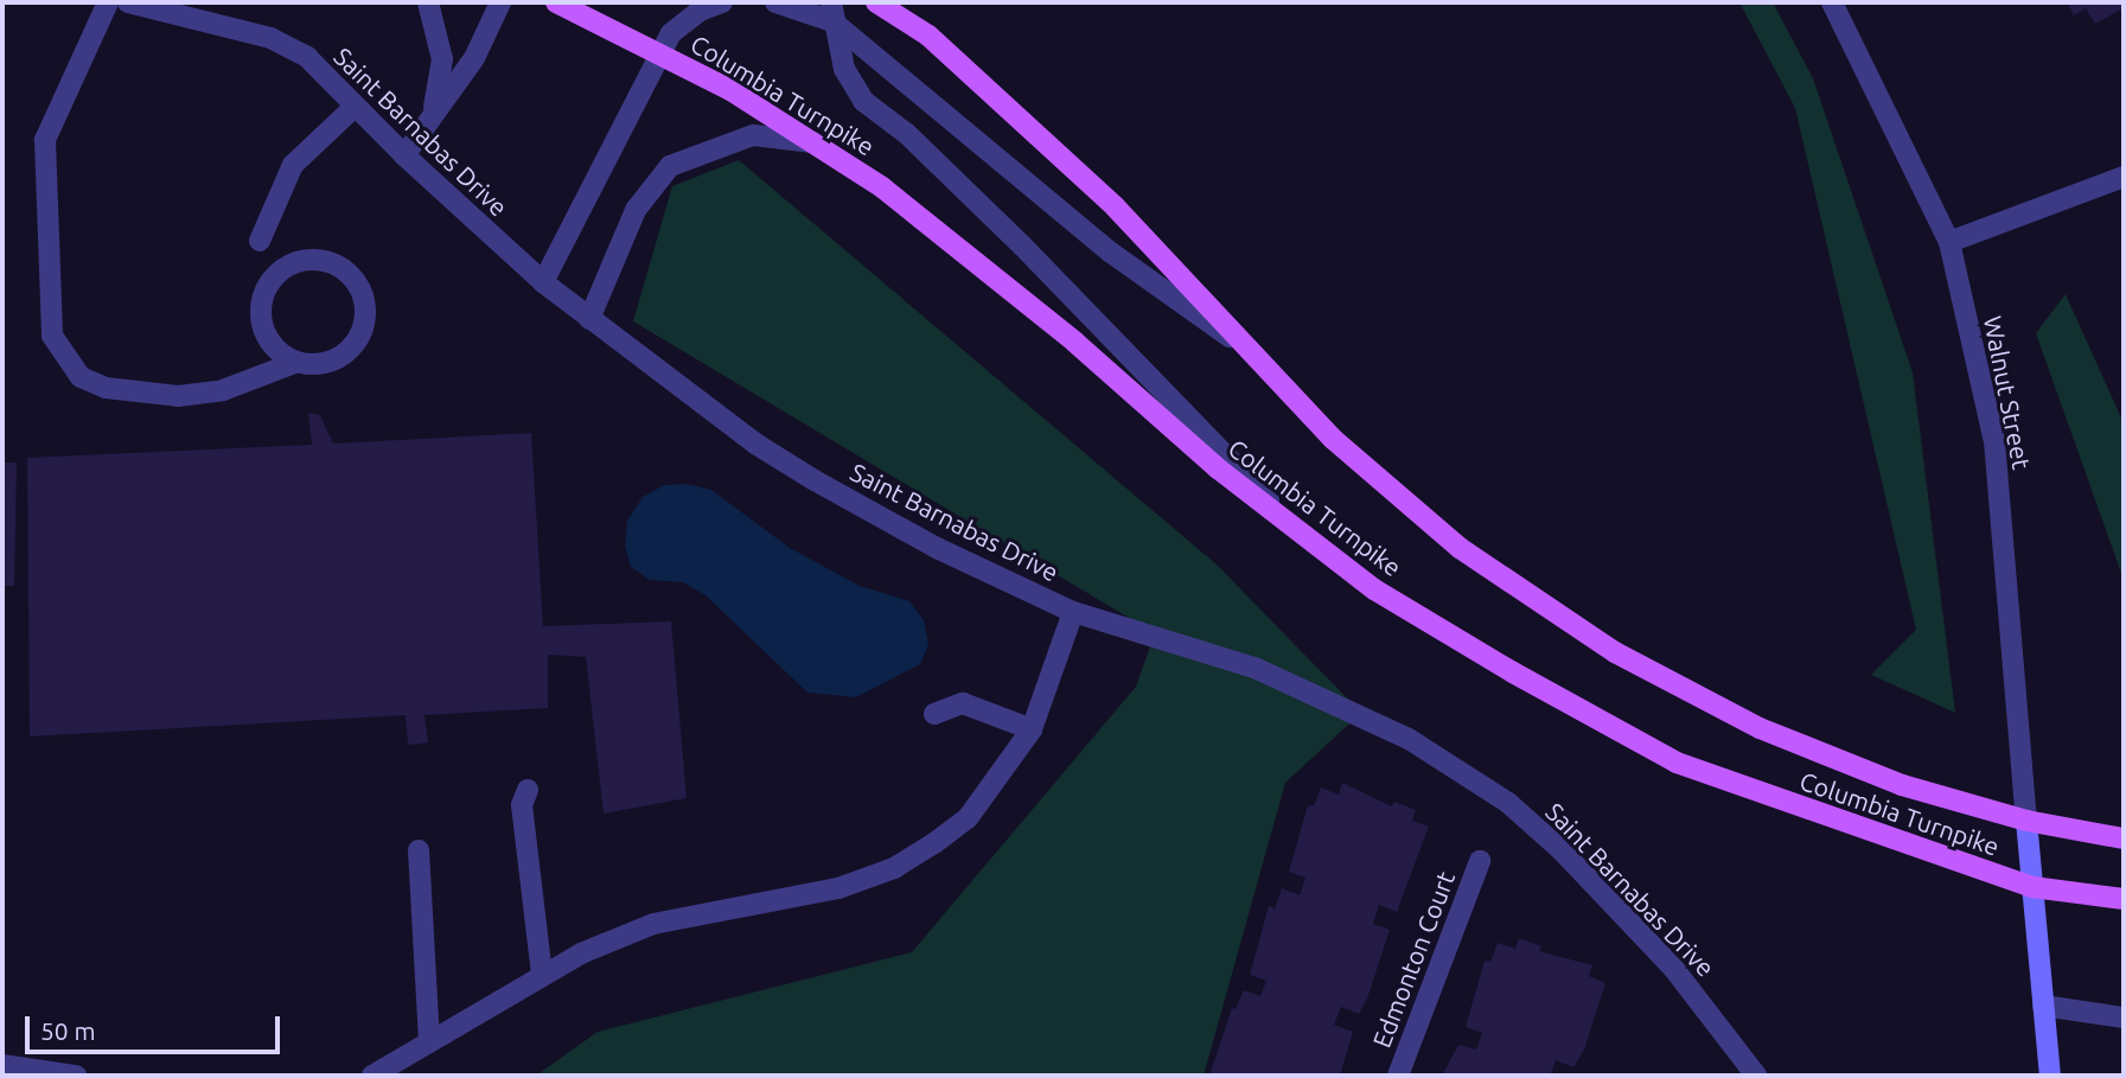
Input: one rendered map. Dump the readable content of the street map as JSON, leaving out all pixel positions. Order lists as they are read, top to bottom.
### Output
{
  "streets": {
    "main road": ["Columbia Turnpike"],
    "street": ["Saint Barnabas Drive", "Walnut Street", "Edmonton Court"]
  },
  "crossings": [
    ["Columbia Turnpike", "Walnut Street"]
  ],
  "scale_bar": "50 m"
}
